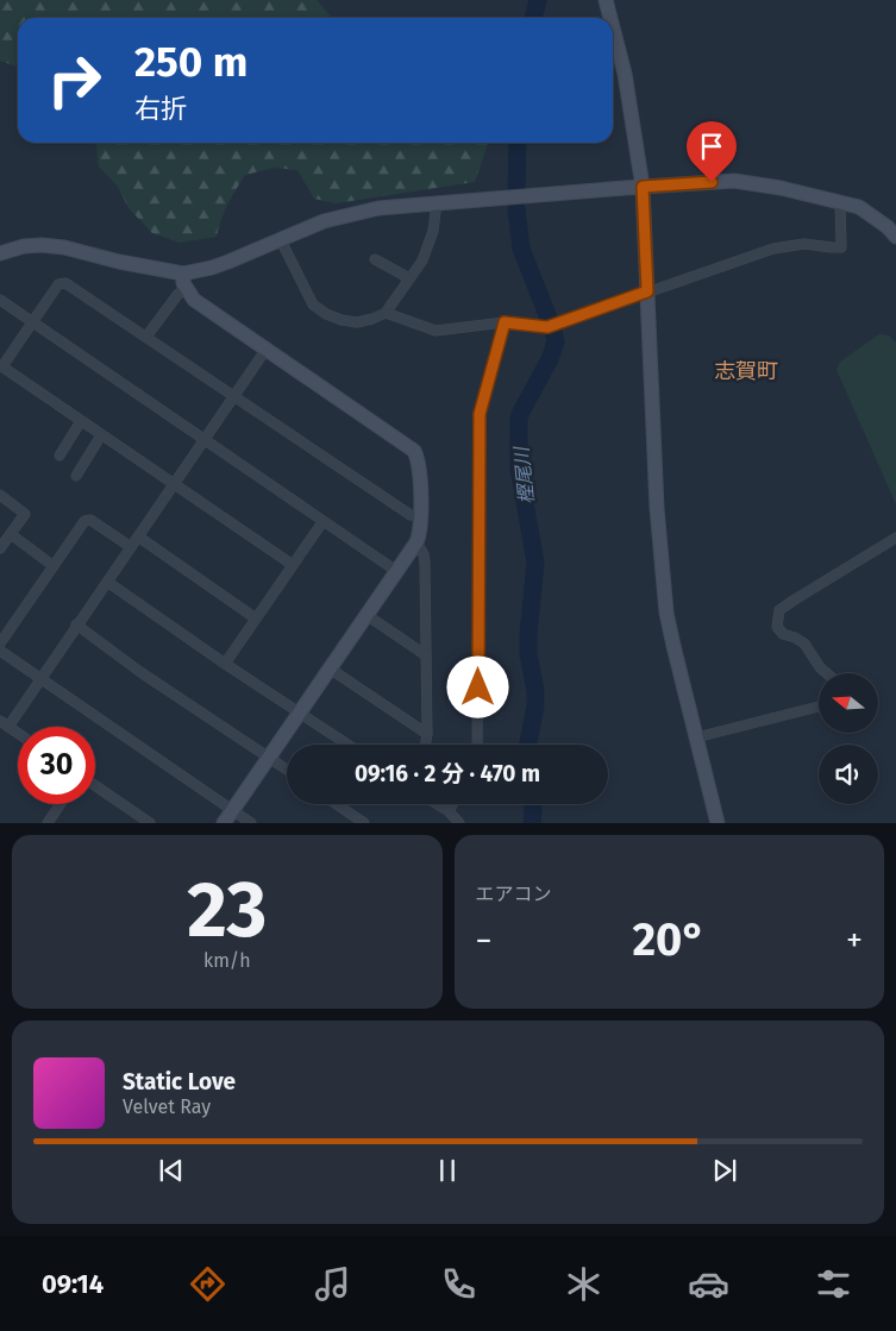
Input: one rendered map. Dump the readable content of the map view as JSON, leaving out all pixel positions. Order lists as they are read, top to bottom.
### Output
{
  "districts": ["志賀町"],
  "water": ["樫尾川"],
  "north": "left",
  "page": {
    "turn": ["250 m", "右折"],
    "limit": "30",
    "trip": "09:16 · 2 分 · 470 m",
    "tile": [
      ["23", "km/h"],
      "エアコン"
    ],
    "heat": ["−", "20°", "+"],
    "song": ["Static Love", "Velvet Ray"],
    "tabs": "09:14"
  }
}
